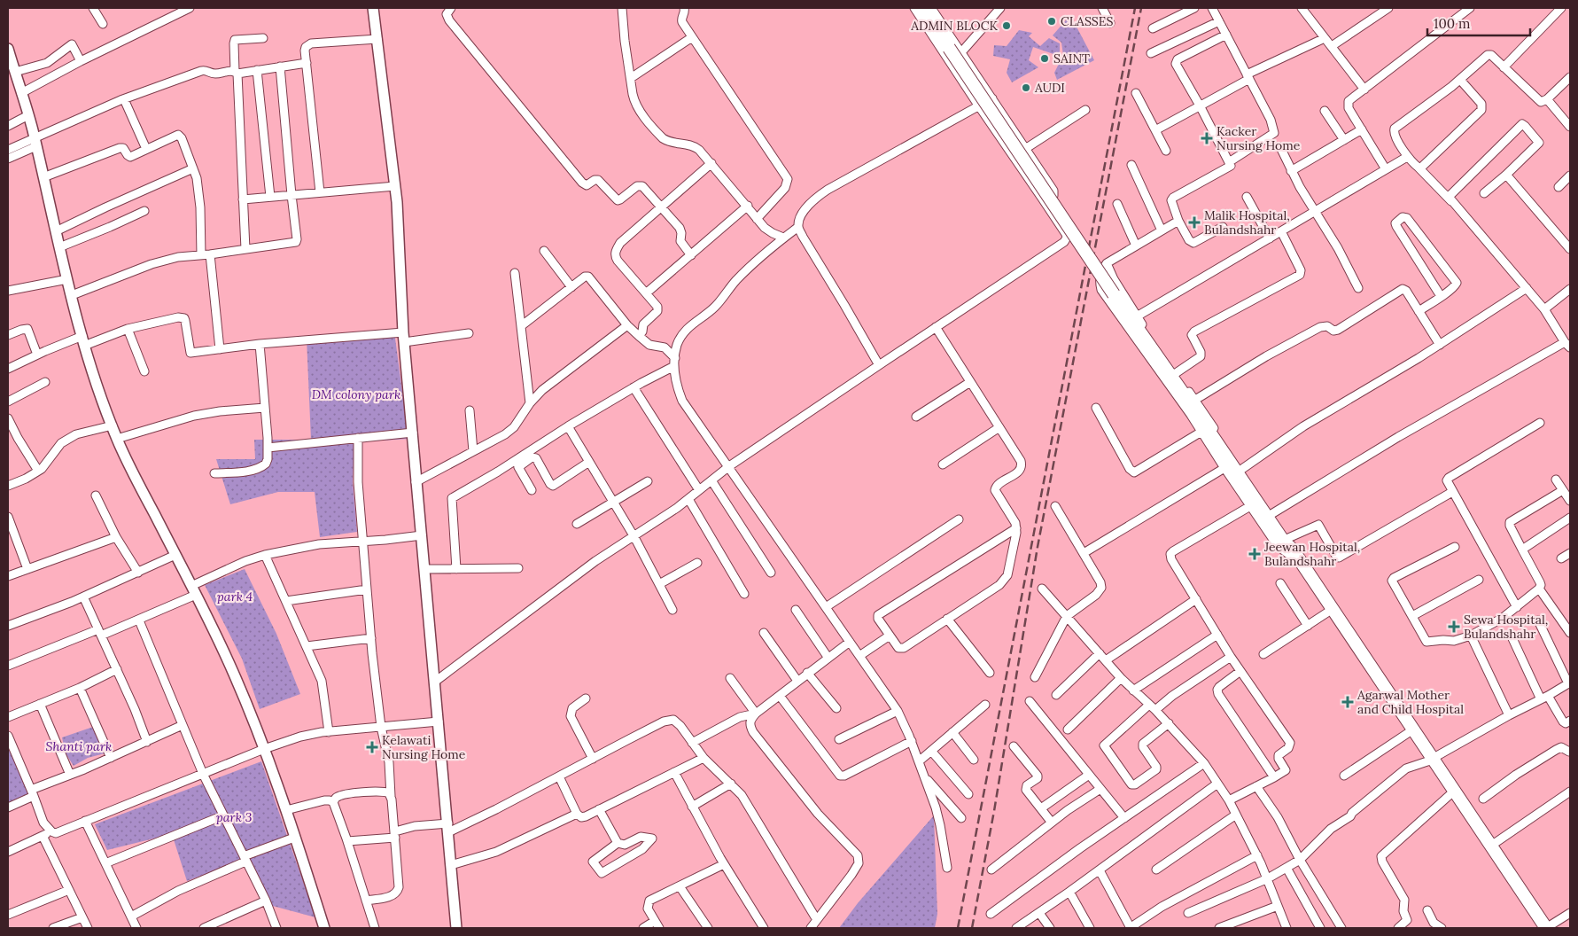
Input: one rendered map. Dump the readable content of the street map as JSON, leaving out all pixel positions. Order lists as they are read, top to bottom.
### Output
{
  "parks": [
    "DM colony park",
    "park 4",
    "Shanti park",
    "park 3"
  ],
  "places": {
    "other": [
      "CLASSES",
      "ADMIN BLOCK",
      "SAINT",
      "AUDI"
    ],
    "health": [
      "Kacker Nursing Home",
      "Malik Hospital, Bulandshahr",
      "Jeewan Hospital, Bulandshahr",
      "Sewa Hospital, Bulandshahr",
      "Agarwal Mother and Child Hospital",
      "Kelawati Nursing Home"
    ]
  },
  "scale_bar": "100 m"
}
